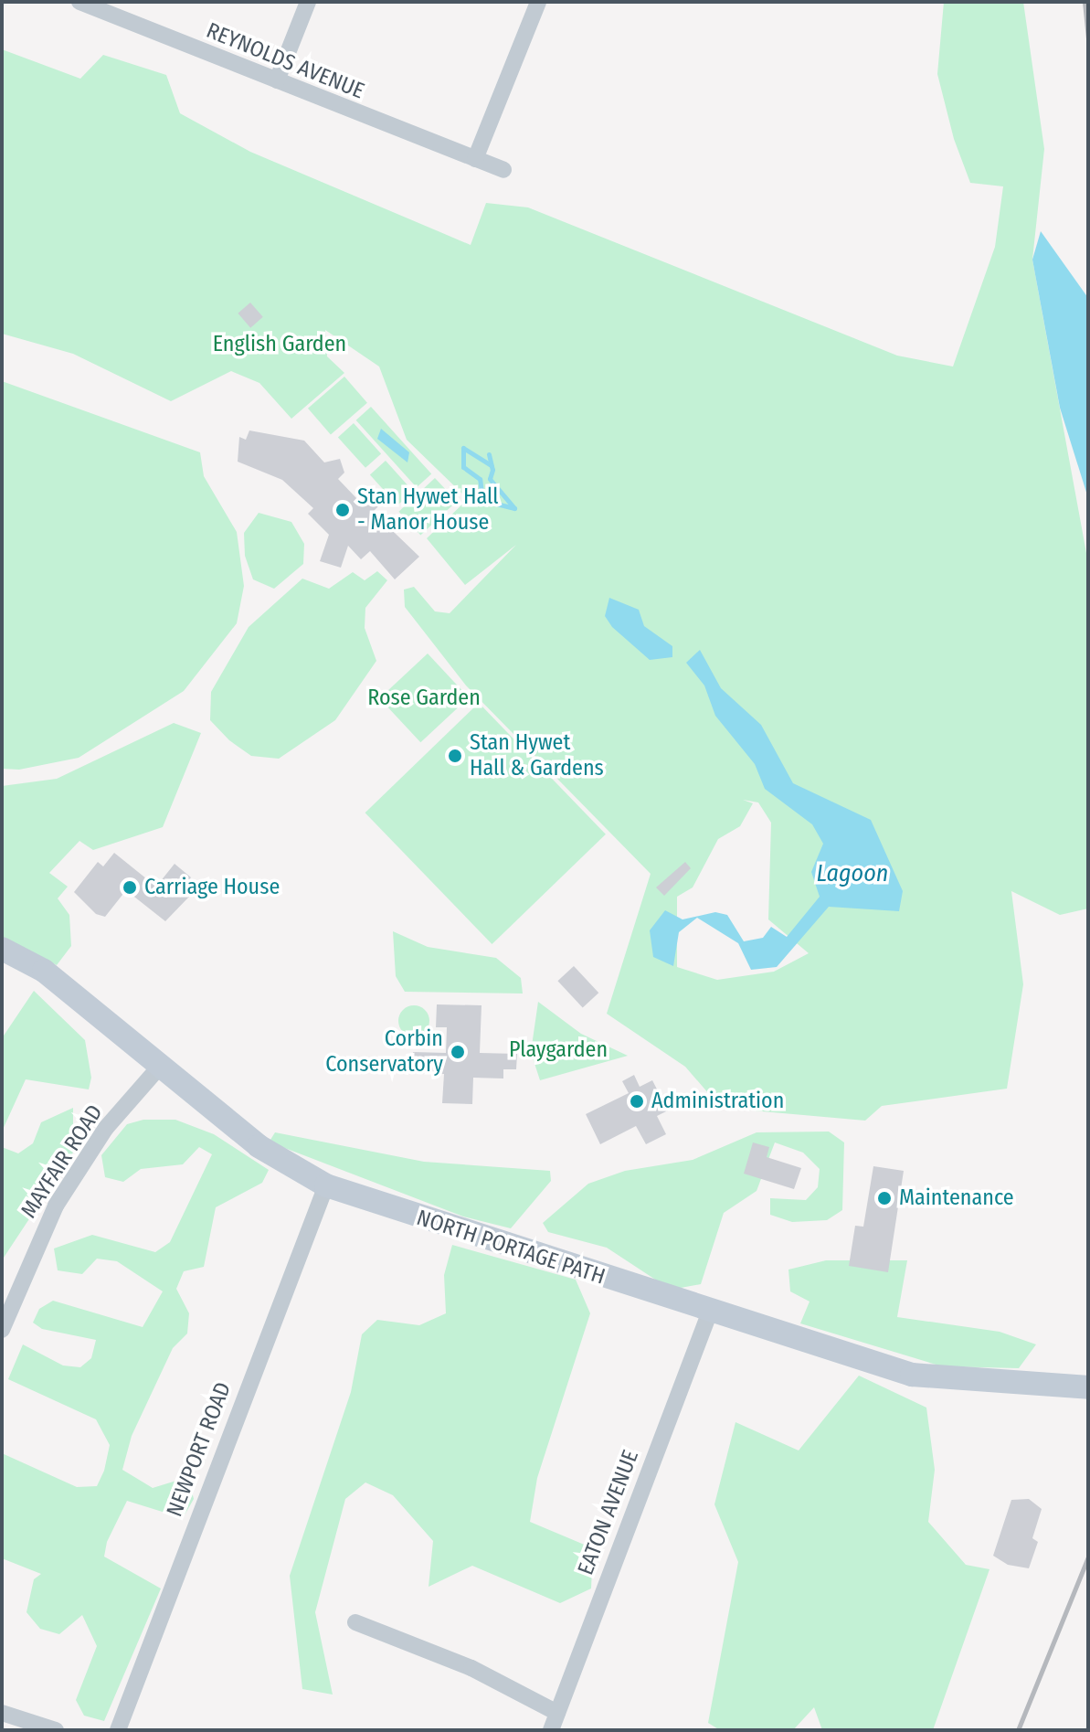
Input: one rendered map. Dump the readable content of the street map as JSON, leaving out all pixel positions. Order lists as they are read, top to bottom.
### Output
{
  "streets": {
    "main road": ["NORTH PORTAGE PATH"],
    "street": [
      "REYNOLDS AVENUE",
      "MAYFAIR ROAD",
      "NEWPORT ROAD",
      "EATON AVENUE"
    ]
  },
  "crossings": [
    ["MAYFAIR ROAD", "NORTH PORTAGE PATH"],
    ["NORTH PORTAGE PATH", "NEWPORT ROAD"],
    ["NORTH PORTAGE PATH", "EATON AVENUE"]
  ],
  "water": ["Lagoon"],
  "parks": ["English Garden", "Rose Garden", "Playgarden"],
  "places": [
    "Stan Hywet Hall - Manor House",
    "Stan Hywet Hall & Gardens",
    "Carriage House",
    "Corbin Conservatory",
    "Administration",
    "Maintenance"
  ]
}
